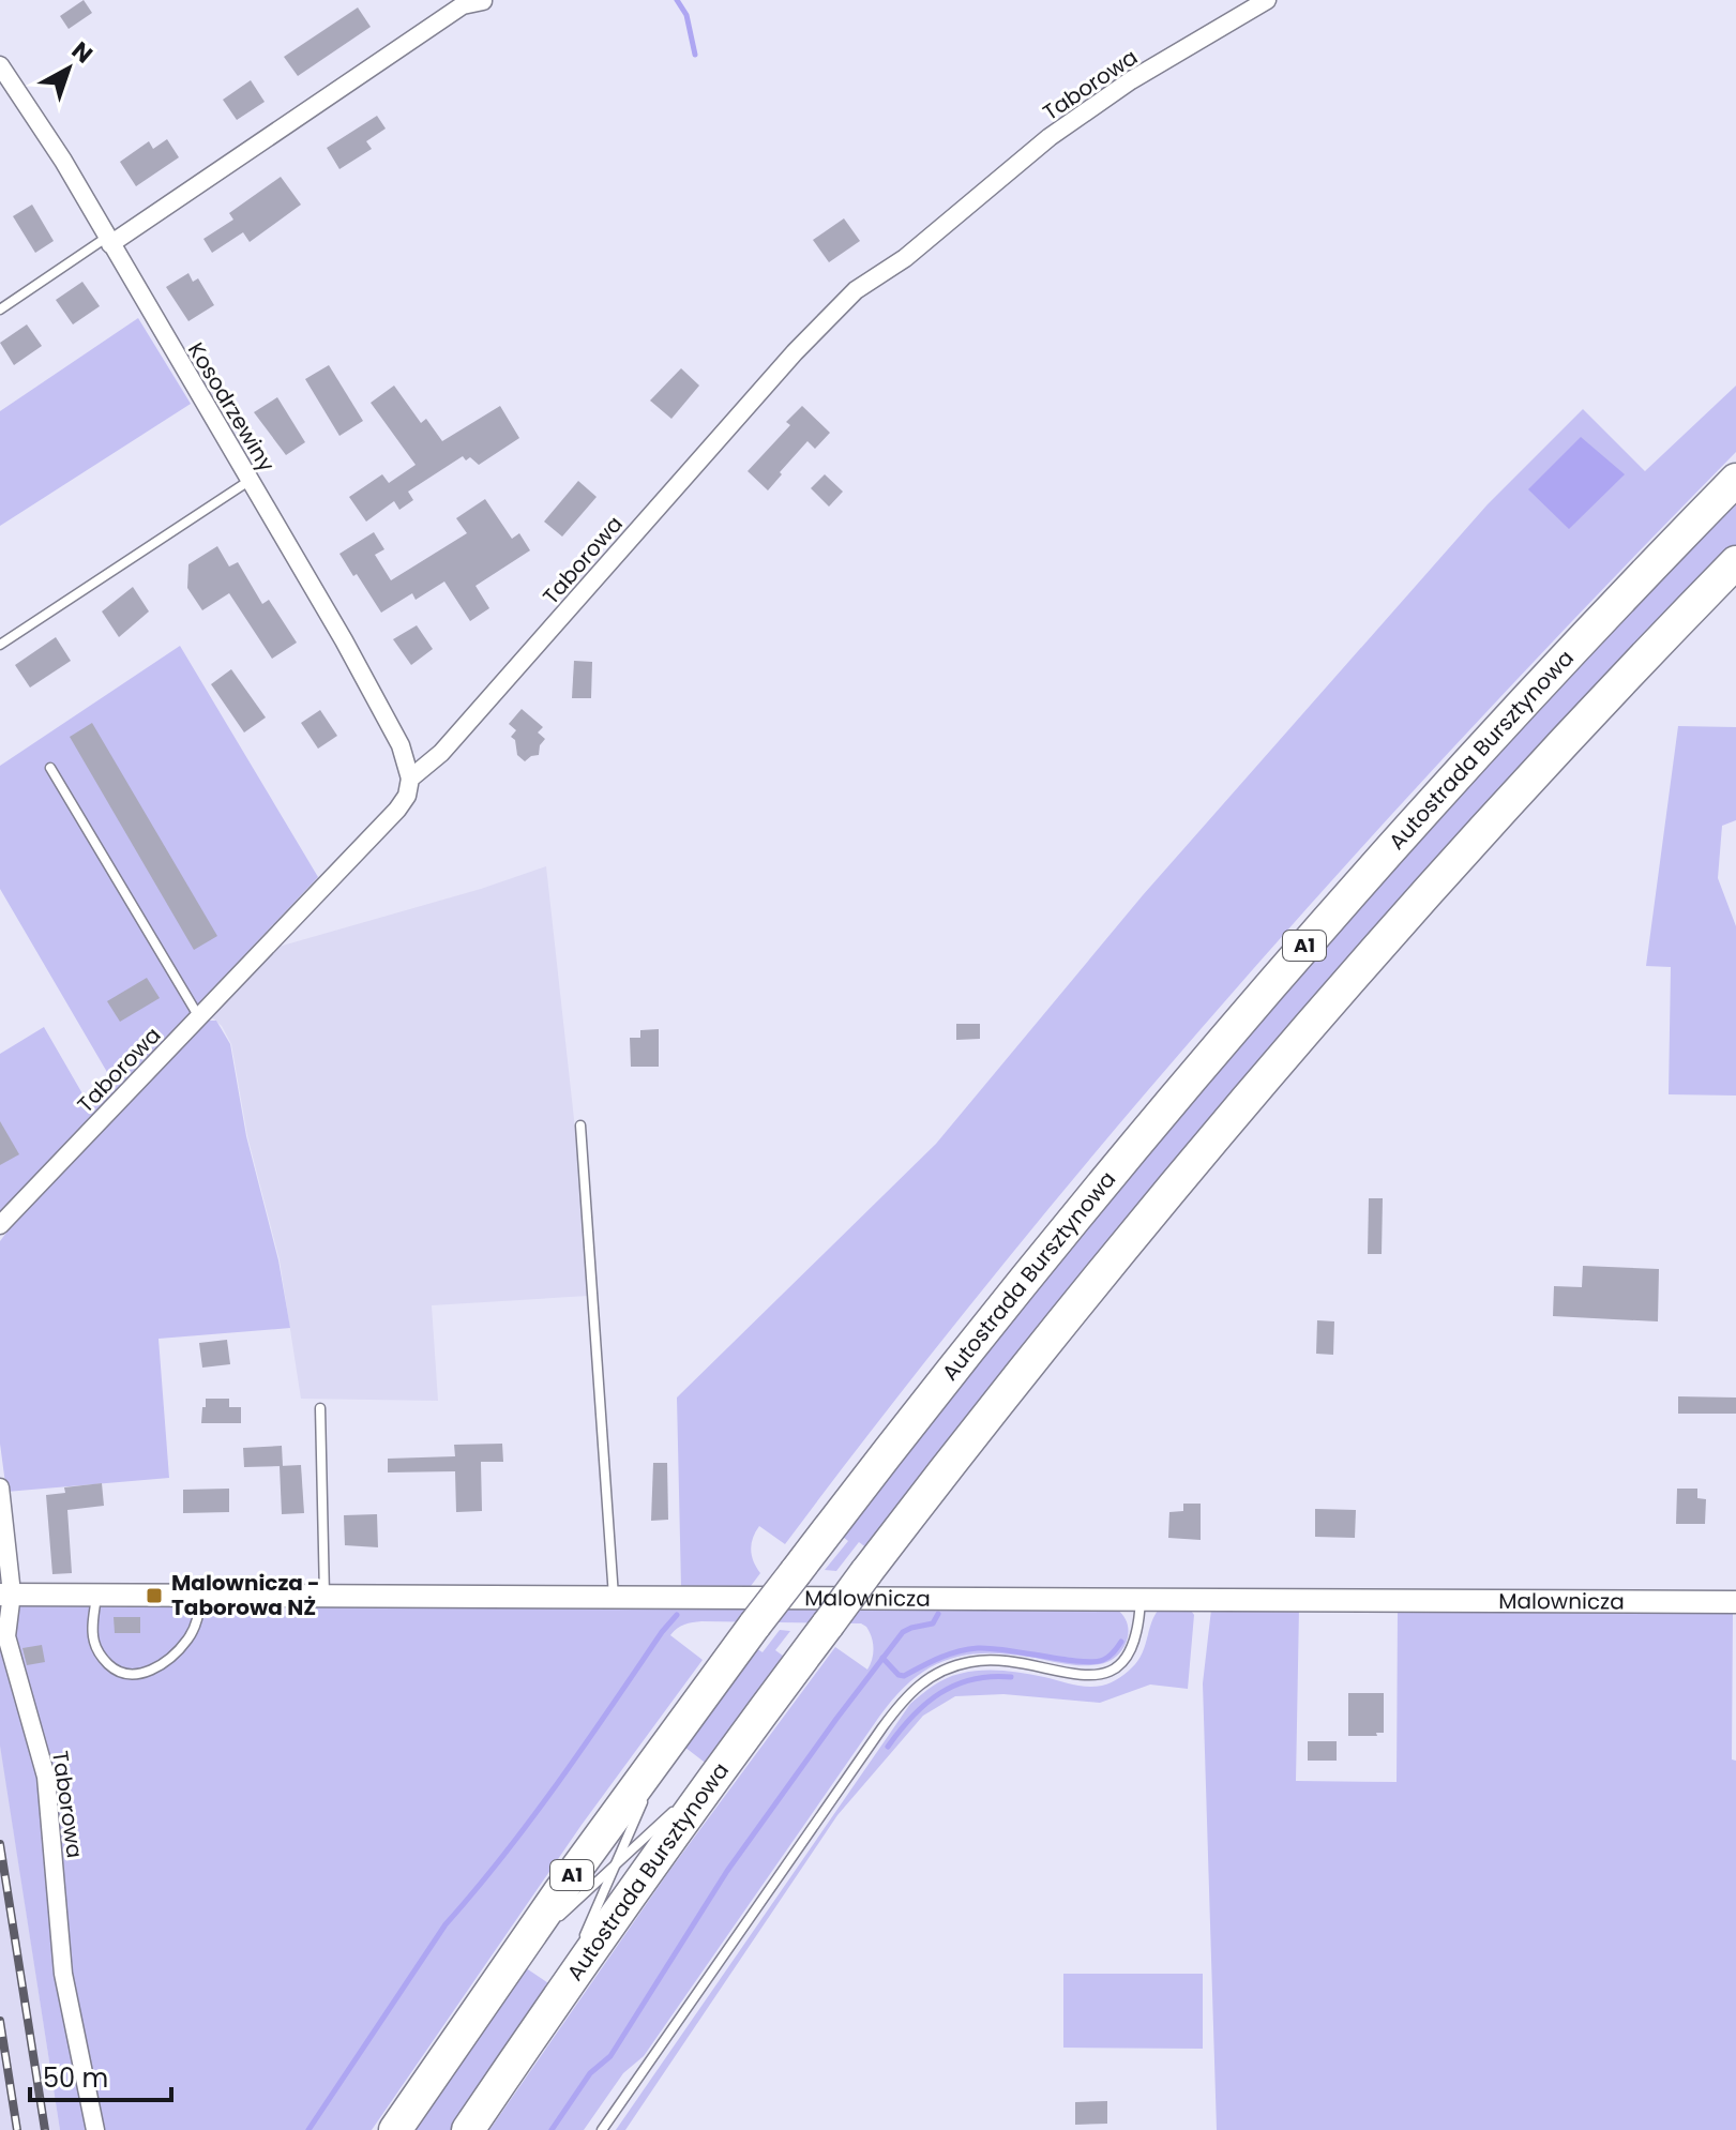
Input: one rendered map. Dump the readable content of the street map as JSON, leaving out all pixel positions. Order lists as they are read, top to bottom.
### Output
{
  "streets": {
    "highway": ["Autostrada Bursztynowa", "A1"],
    "street": ["Taborowa", "Kosodrzewiny", "Malownicza"]
  },
  "crossings": [
    ["Taborowa", "Kosodrzewiny"],
    ["Taborowa", "Malownicza"]
  ],
  "places": {
    "transit": ["Malownicza - Taborowa NŻ"]
  },
  "scale_bar": "50 m",
  "north": "top right"
}
